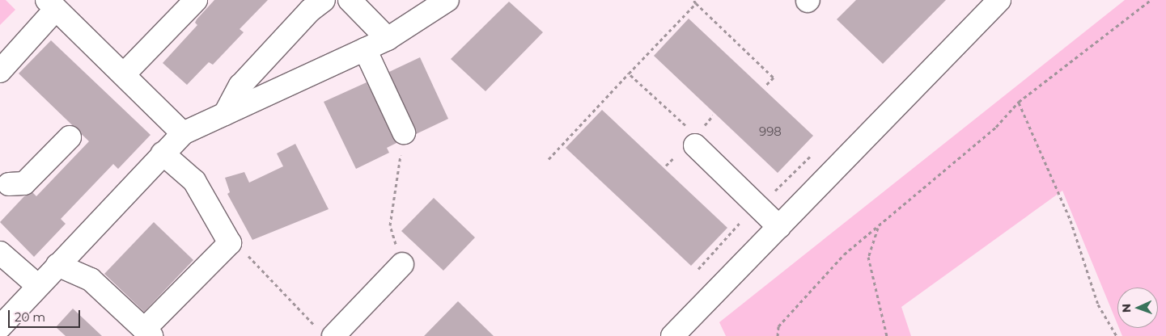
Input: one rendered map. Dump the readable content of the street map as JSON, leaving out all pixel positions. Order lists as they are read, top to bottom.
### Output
{
  "house_numbers": ["998"],
  "scale_bar": "20 m",
  "north": "left"
}
